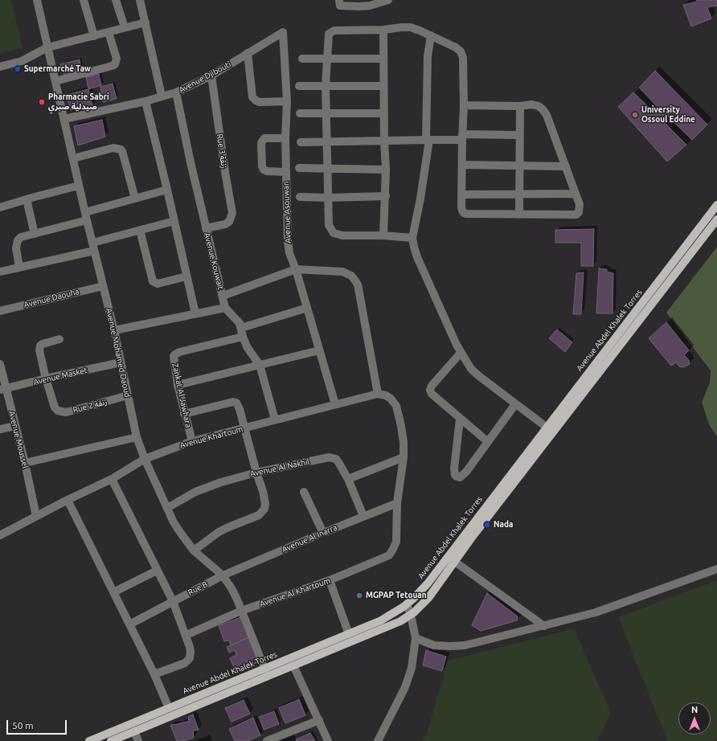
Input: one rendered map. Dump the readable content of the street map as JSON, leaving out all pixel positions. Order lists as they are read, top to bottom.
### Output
{
  "streets": {
    "main road": ["Avenue Abdel Khalek Torres"],
    "street": [
      "Avenue Djibouti",
      "Rue 3 زنقة",
      "Avenue Asouwan",
      "Avenue Kouwait",
      "Avenue Daouha",
      "Avenue Mohamed Daoud",
      "Avenue Masket",
      "Zankat Al Jawhara",
      "Rue 2 زنقة",
      "Avenue Khartoum",
      "Avenue Moussel",
      "Avenue Al Nakhil",
      "Avenue Al Inarra",
      "Rue B",
      "Avenue Al Khartoum"
    ]
  },
  "crossings": [
    ["Avenue Djibouti", "Rue 3 زنقة"],
    ["Avenue Djibouti", "Avenue Asouwan"],
    ["Avenue Djibouti", "Avenue Kouwait"],
    ["Avenue Djibouti", "Avenue Mohamed Daoud"],
    ["Rue 3 زنقة", "Avenue Kouwait"],
    ["Avenue Asouwan", "Avenue Khartoum"],
    ["Avenue Daouha", "Avenue Mohamed Daoud"],
    ["Avenue Abdel Khalek Torres", "Avenue Mohamed Daoud"],
    ["Avenue Mohamed Daoud", "Avenue Masket"],
    ["Avenue Mohamed Daoud", "Rue 2 زنقة"],
    ["Avenue Mohamed Daoud", "Avenue Khartoum"],
    ["Avenue Mohamed Daoud", "Avenue Al Nakhil"],
    ["Avenue Mohamed Daoud", "Avenue Al Inarra"],
    ["Avenue Mohamed Daoud", "Rue B"],
    ["Avenue Mohamed Daoud", "Avenue Al Khartoum"],
    ["Avenue Masket", "Rue 2 زنقة"],
    ["Avenue Masket", "Avenue Moussel"],
    ["Zankat Al Jawhara", "Avenue Khartoum"],
    ["Avenue Khartoum", "Avenue Moussel"],
    ["Avenue Al Nakhil", "Avenue Al Inarra"],
    ["Avenue Al Inarra", "Rue B"],
    ["Avenue Al Inarra", "Avenue Al Khartoum"]
  ],
  "places": [
    "Supermarché Taw",
    "Pharmacie Sabri صيدلية صبري",
    "University Ossoul Eddine",
    "Nada",
    "MGPAP Tetouan"
  ],
  "scale_bar": "50 m",
  "north": "top"
}
